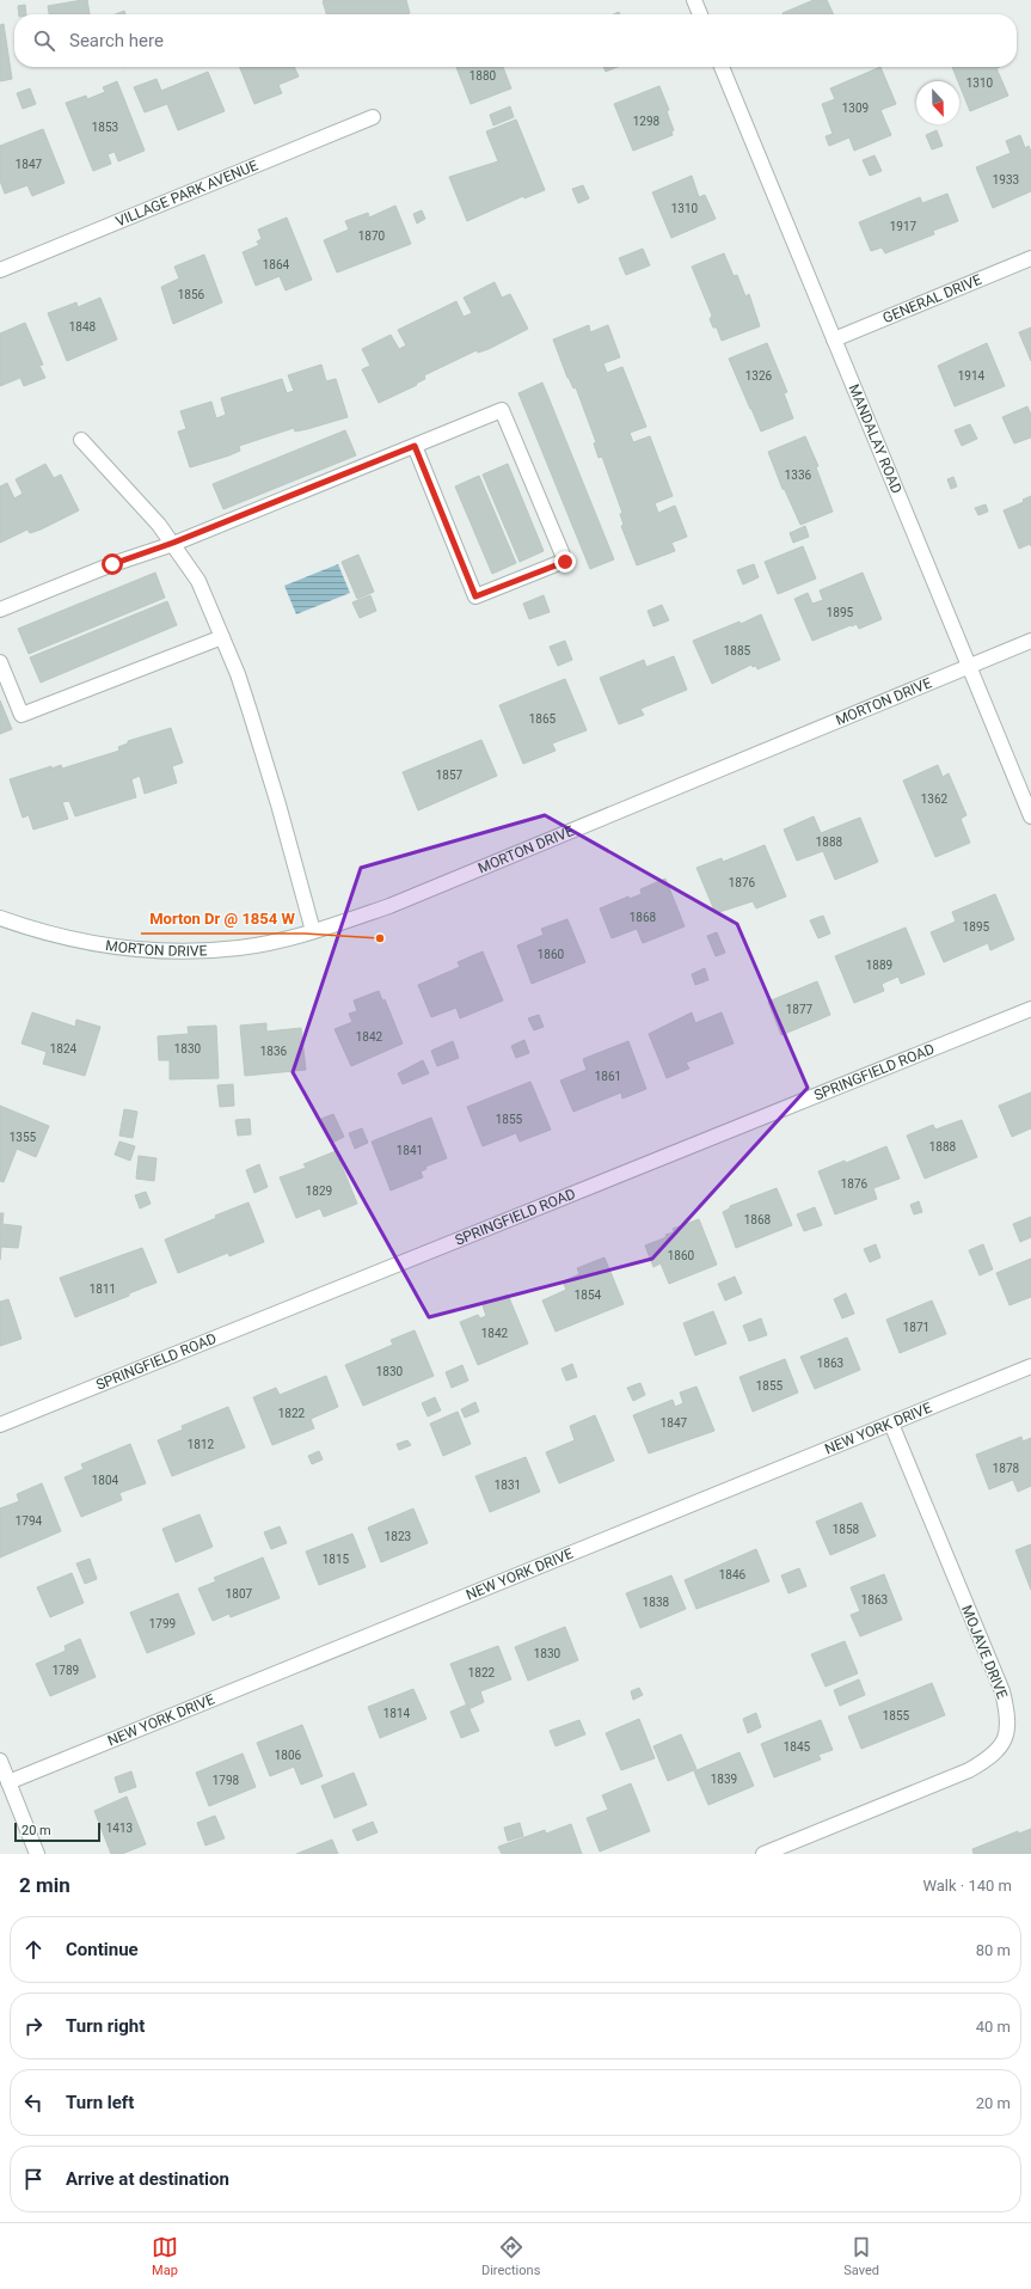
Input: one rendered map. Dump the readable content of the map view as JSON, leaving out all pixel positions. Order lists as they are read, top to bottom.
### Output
{
  "streets": {
    "street": [
      "VILLAGE PARK AVENUE",
      "GENERAL DRIVE",
      "MANDALAY ROAD",
      "MORTON DRIVE",
      "SPRINGFIELD ROAD",
      "NEW YORK DRIVE",
      "MOJAVE DRIVE"
    ]
  },
  "crossings": [
    ["GENERAL DRIVE", "MANDALAY ROAD"],
    ["MANDALAY ROAD", "MORTON DRIVE"],
    ["NEW YORK DRIVE", "MOJAVE DRIVE"]
  ],
  "places": ["Morton Dr @ 1854 W"],
  "house_numbers": [
    "1880",
    "1310",
    "1309",
    "1298",
    "1853",
    "1847",
    "1933",
    "1310",
    "1917",
    "1870",
    "1864",
    "1856",
    "1848",
    "1326",
    "1914",
    "1336",
    "1895",
    "1885",
    "1865",
    "1857",
    "1362",
    "1888",
    "1876",
    "1868",
    "1895",
    "1860",
    "1889",
    "1877",
    "1842",
    "1824",
    "1830",
    "1836",
    "1861",
    "1855",
    "1355",
    "1888",
    "1841",
    "1876",
    "1829",
    "1868",
    "1860",
    "1811",
    "1854",
    "1871",
    "1842",
    "1863",
    "1830",
    "1855",
    "1822",
    "1847",
    "1812",
    "1878",
    "1804",
    "1831",
    "1794",
    "1858",
    "1823",
    "1815",
    "1846",
    "1807",
    "1863",
    "1838",
    "1799",
    "1830",
    "1789",
    "1822",
    "1814",
    "1855",
    "1845",
    "1806",
    "1839",
    "1798",
    "1413"
  ],
  "scale_bar": "20 m",
  "north": "bottom",
  "page": {
    "search": "Search here",
    "scale": "20 m",
    "heading": ["2 min", "Walk · 140 m"],
    "list": [
      ["Continue", "80 m"],
      ["Turn right", "40 m"],
      ["Turn left", "20 m"],
      "Arrive at destination"
    ],
    "nav": ["Map", "Directions", "Saved"]
  }
}
